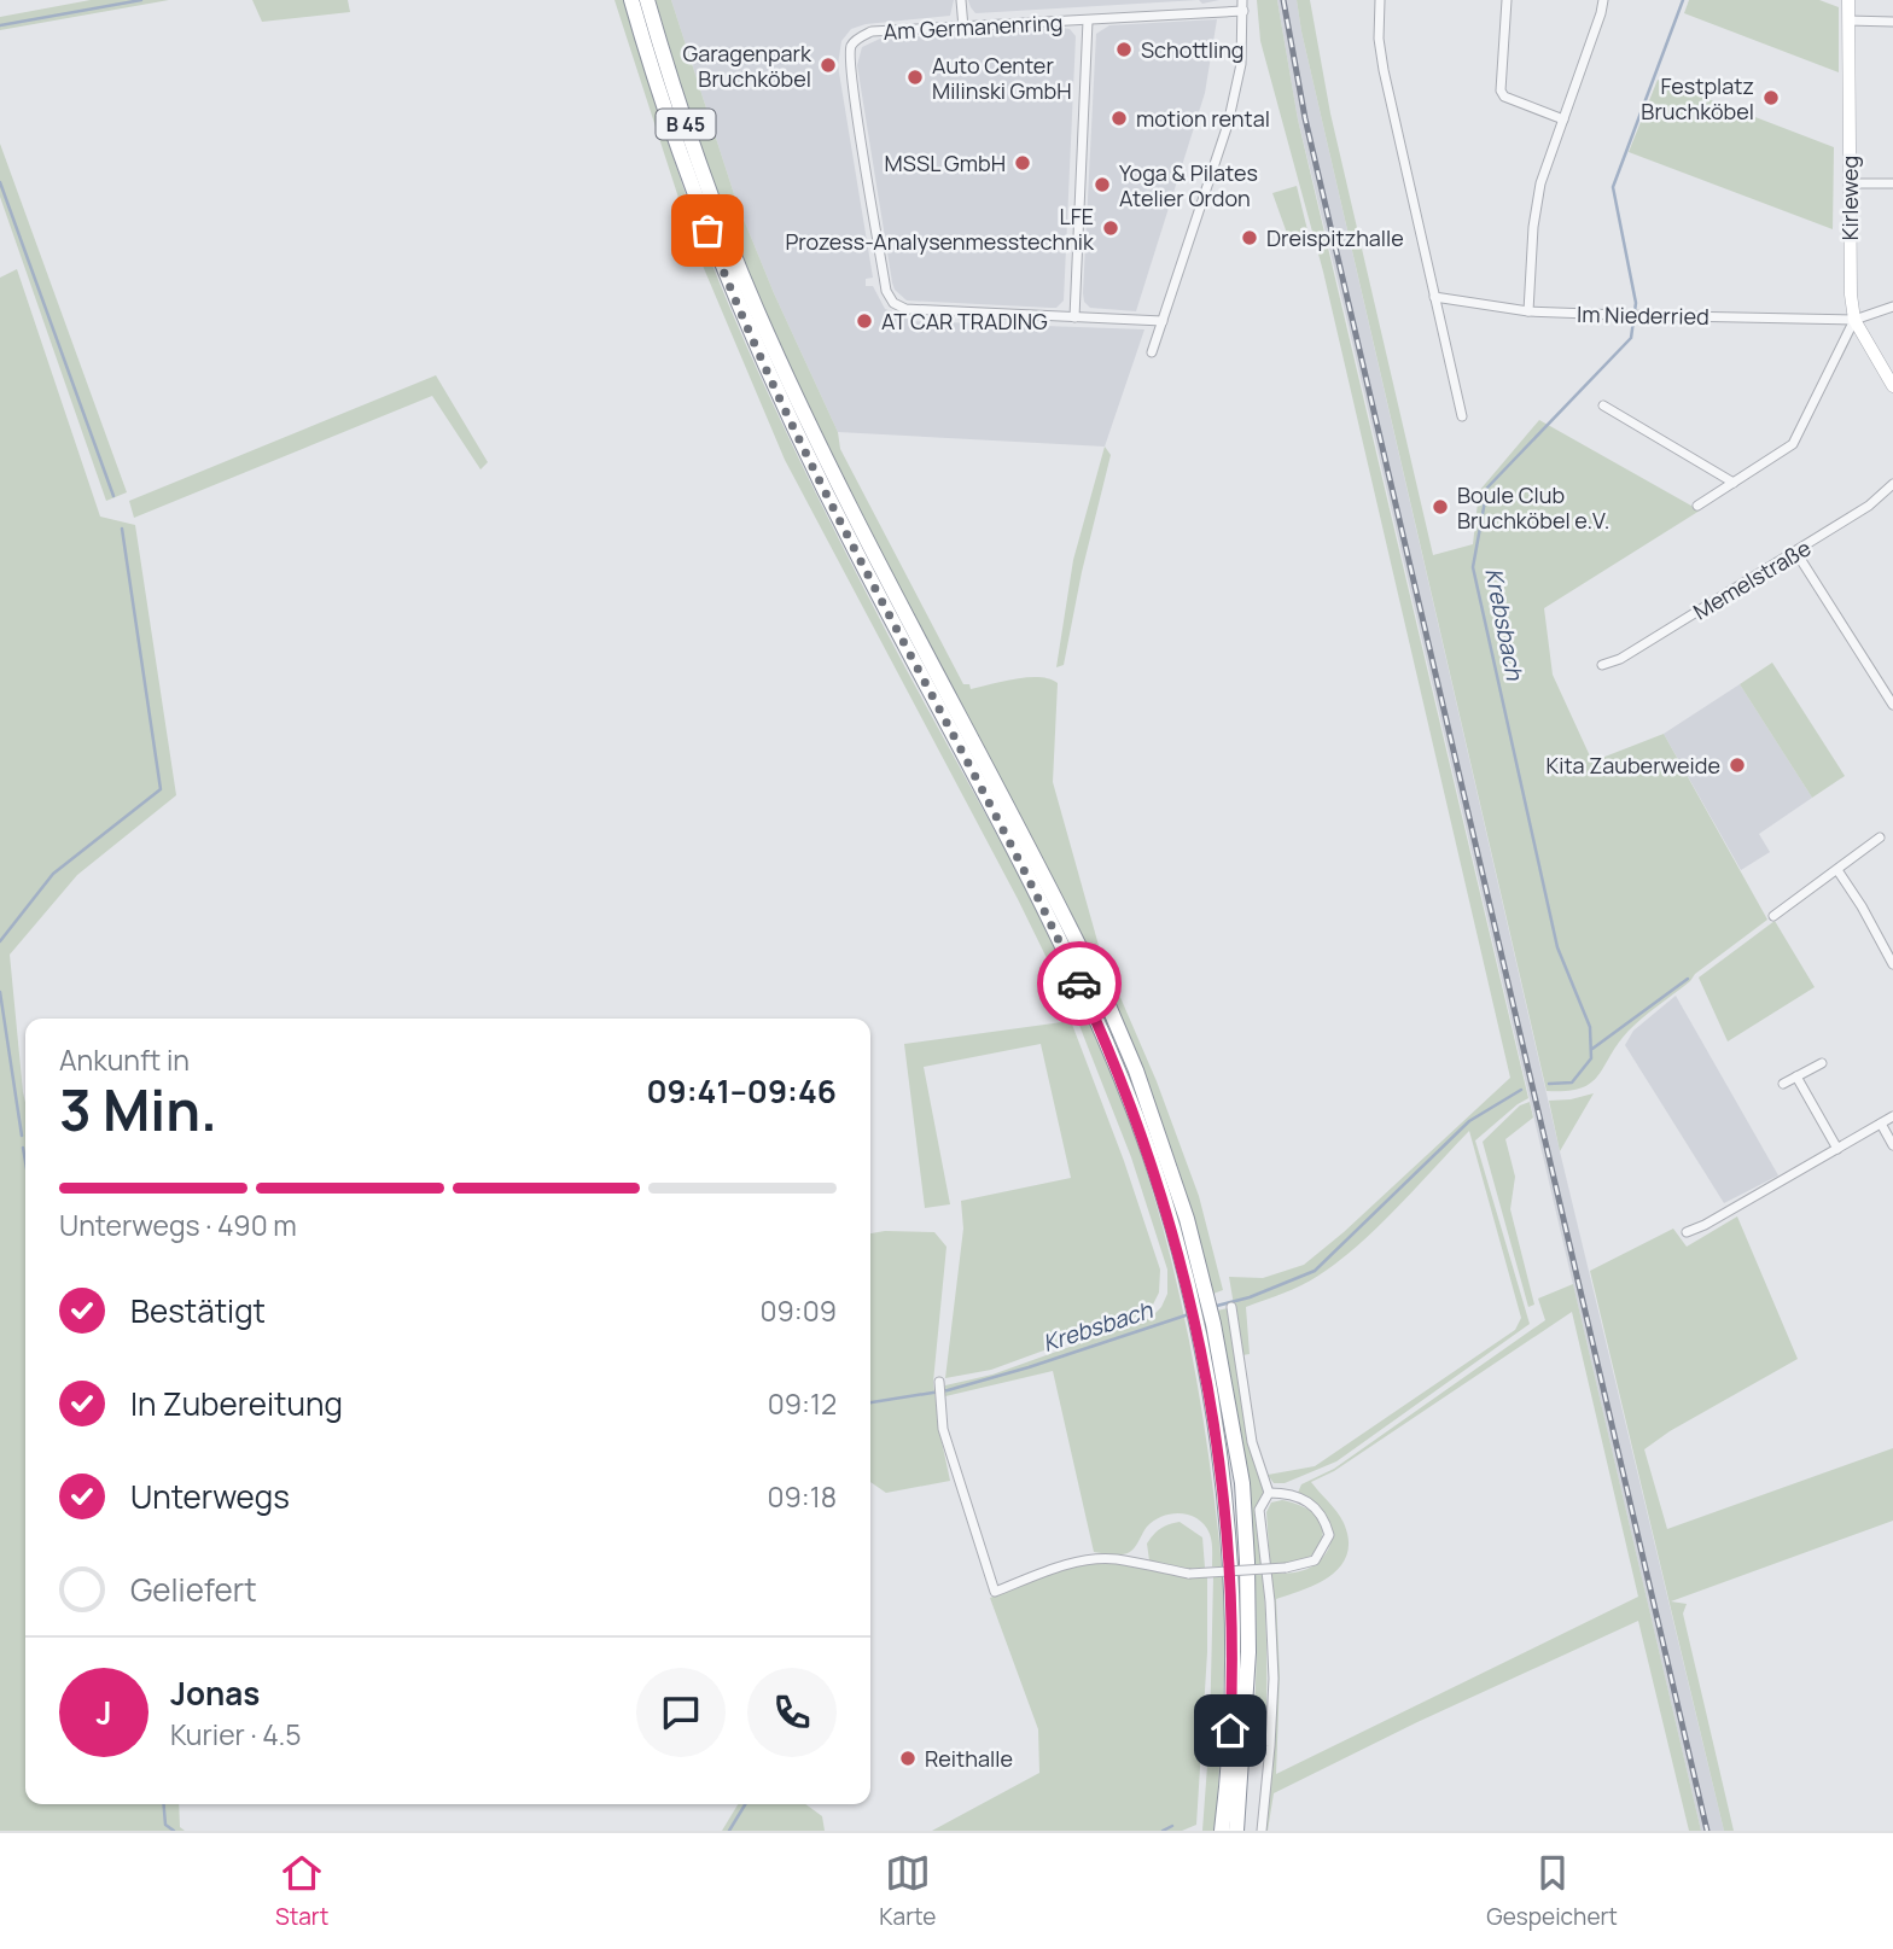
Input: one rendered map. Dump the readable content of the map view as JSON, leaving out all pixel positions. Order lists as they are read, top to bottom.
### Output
{
  "streets": {
    "highway": ["B 45"],
    "street": [
      "Am Germanenring",
      "Kirleweg",
      "Im Niederried",
      "Memelstraße"
    ]
  },
  "crossings": [
    ["Kirleweg", "Im Niederried"]
  ],
  "water": ["Krebsbach"],
  "places": [
    "Schottling",
    "Garagenpark Bruchköbel",
    "Auto Center Milinski GmbH",
    "Festplatz Bruchköbel",
    "motion rental",
    "MSSL GmbH",
    "Yoga & Pilates Atelier Ordon",
    "LFE Prozess-Analysenmesstechnik",
    "Dreispitzhalle",
    "AT CAR TRADING",
    "Boule Club Bruchköbel e.V.",
    "Kita Zauberweide",
    "Reithalle"
  ],
  "page": {
    "heading": ["3 Min.", "Ankunft in", "09:41–09:46"],
    "panel": ["Jonas", "Kurier · 4.5"],
    "bar": "Unterwegs · 490 m",
    "list": [
      ["Bestätigt", "09:09"],
      ["In Zubereitung", "09:12"],
      ["Unterwegs", "09:18"],
      "Geliefert"
    ],
    "round": "J",
    "tabs": ["Start", "Karte", "Gespeichert"]
  }
}
